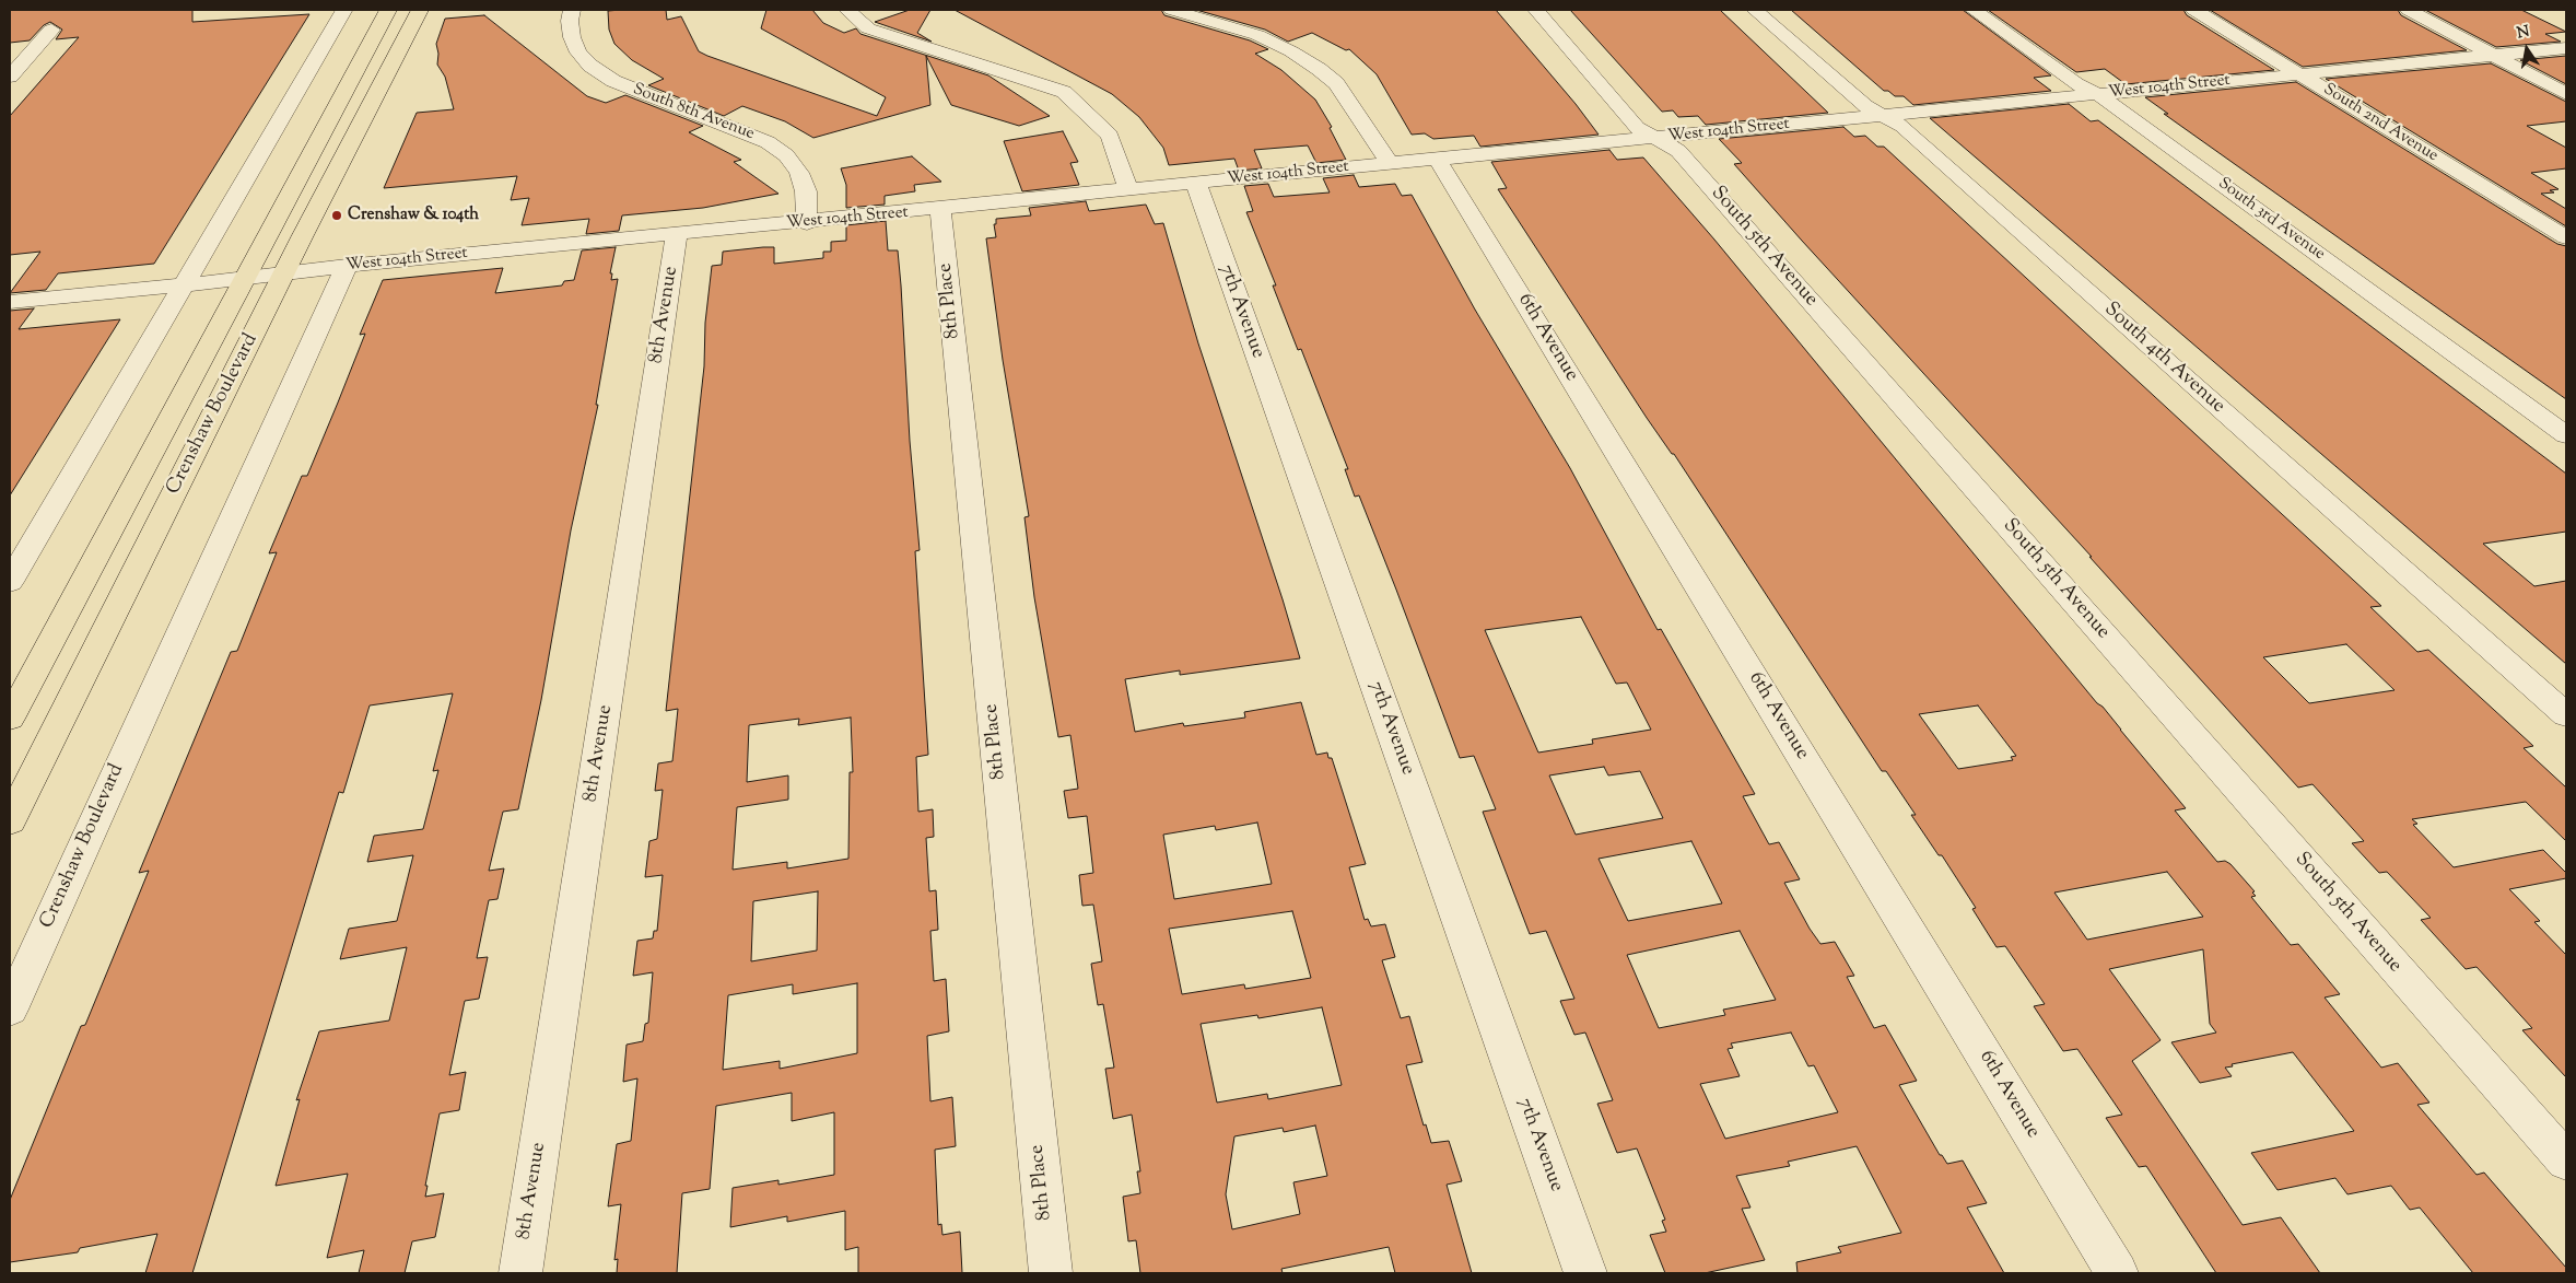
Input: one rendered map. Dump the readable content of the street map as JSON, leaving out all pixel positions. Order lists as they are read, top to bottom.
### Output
{
  "streets": {
    "main road": ["Crenshaw Boulevard"],
    "street": [
      "West 104th Street",
      "South 8th Avenue",
      "South 2nd Avenue",
      "South 3rd Avenue",
      "South 5th Avenue",
      "8th Place",
      "7th Avenue",
      "8th Avenue",
      "6th Avenue",
      "South 4th Avenue"
    ]
  },
  "crossings": [
    ["West 104th Street", "South 8th Avenue"],
    ["West 104th Street", "South 2nd Avenue"],
    ["West 104th Street", "South 3rd Avenue"],
    ["West 104th Street", "South 5th Avenue"],
    ["West 104th Street", "8th Place"],
    ["West 104th Street", "7th Avenue"],
    ["West 104th Street", "8th Avenue"],
    ["West 104th Street", "6th Avenue"],
    ["West 104th Street", "South 4th Avenue"],
    ["West 104th Street", "Crenshaw Boulevard"]
  ],
  "places": ["Crenshaw & 104th"],
  "north": "top"
}
